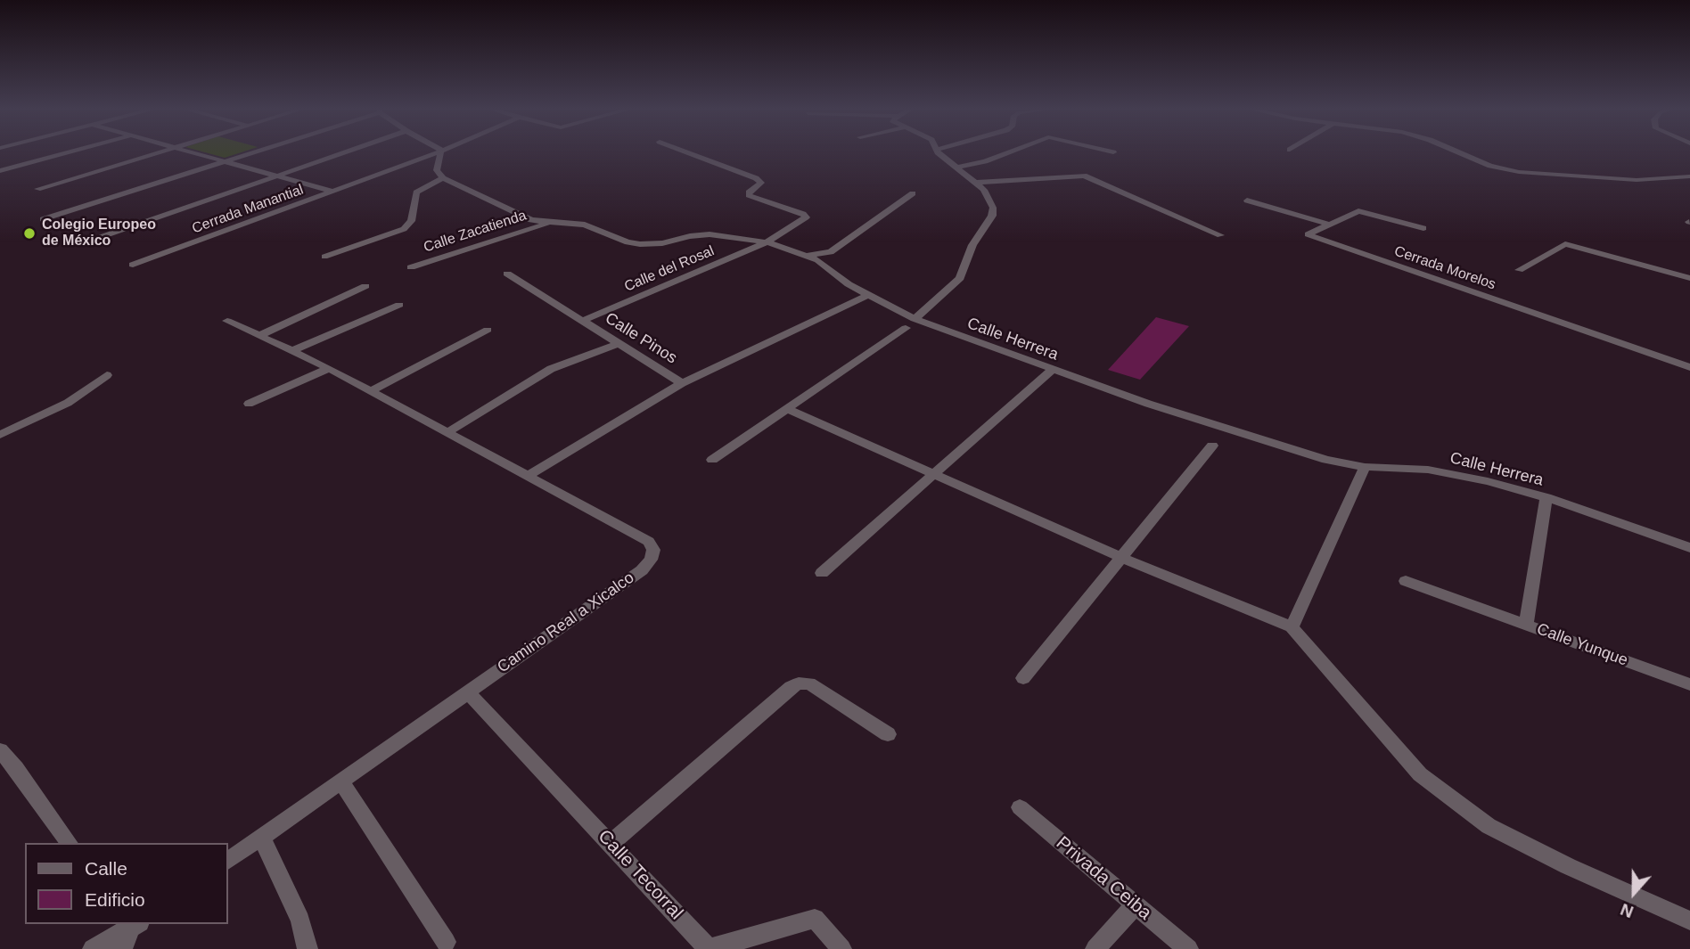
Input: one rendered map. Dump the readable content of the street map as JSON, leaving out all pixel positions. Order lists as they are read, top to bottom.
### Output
{
  "streets": {
    "street": [
      "Cerrada Manantial",
      "Calle Zacatienda",
      "Cerrada Morelos",
      "Calle del Rosal",
      "Calle Pinos",
      "Calle Herrera",
      "Camino Real a Xicalco",
      "Calle Yunque",
      "Calle Tecorral",
      "Privada Ceiba"
    ]
  },
  "crossings": [
    ["Calle Zacatienda", "Calle Herrera"],
    ["Calle del Rosal", "Calle Pinos"],
    ["Calle del Rosal", "Calle Herrera"],
    ["Calle Herrera", "Calle Yunque"],
    ["Camino Real a Xicalco", "Calle Tecorral"]
  ],
  "places": ["Colegio Europeo de México"],
  "legend": ["Calle", "Edificio"],
  "north": "bottom"
}
